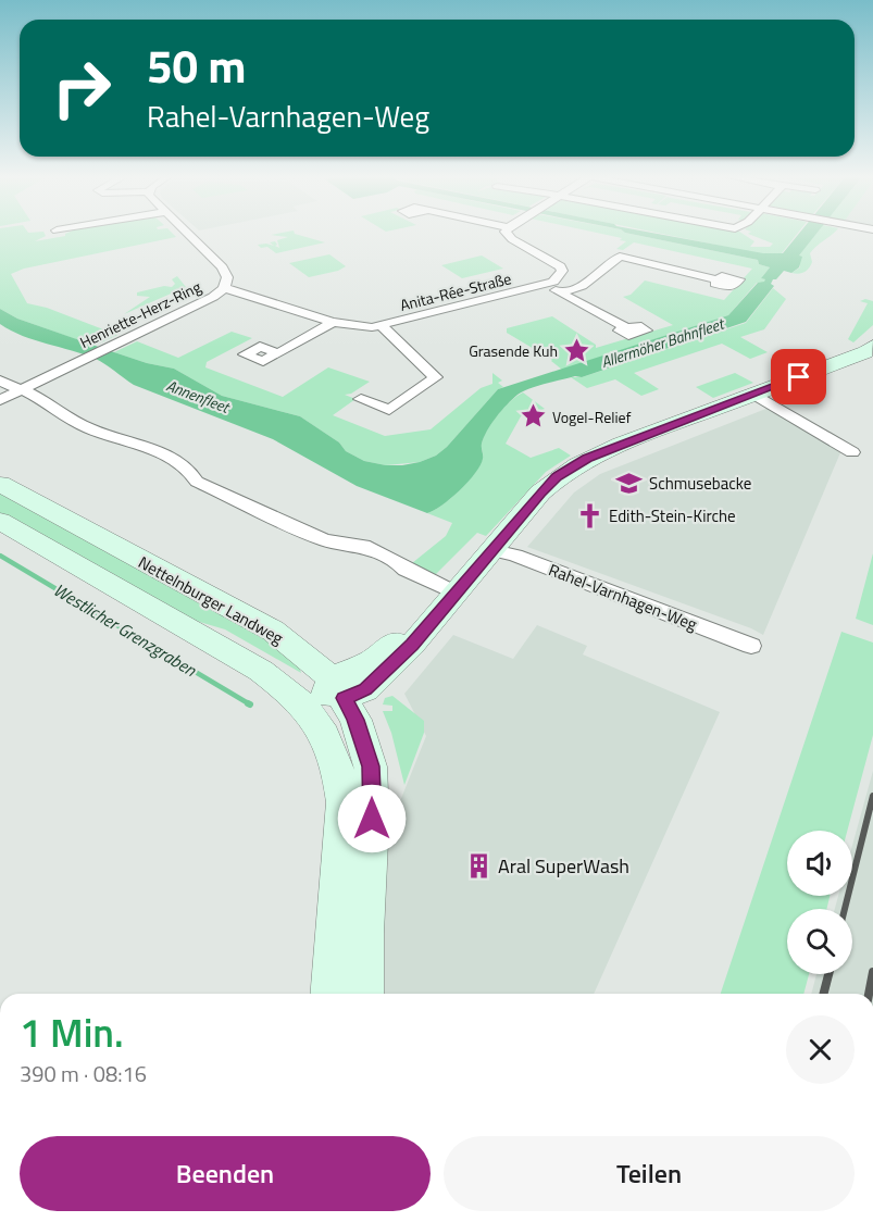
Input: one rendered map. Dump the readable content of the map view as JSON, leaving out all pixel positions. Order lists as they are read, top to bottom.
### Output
{
  "streets": {
    "main road": ["Nettelnburger Landweg"],
    "street": ["Anita-Rée-Straße", "Henriette-Herz-Ring", "Rahel-Varnhagen-Weg"]
  },
  "crossings": [
    ["Anita-Rée-Straße", "Henriette-Herz-Ring"]
  ],
  "water": ["Allermöher Bahnfleet", "Annenfleet", "Westlicher Grenzgraben"],
  "places": {
    "place": ["Grasende Kuh", "Vogel-Relief"],
    "school or university": ["Schmusebacke"],
    "church": ["Edith-Stein-Kirche"],
    "building": ["Aral SuperWash"]
  },
  "page": {
    "turn": ["50 m", "Rahel-Varnhagen-Weg"],
    "heading": ["1 Min.", "390 m · 08:16"],
    "buttons": ["Beenden", "Teilen"]
  }
}
